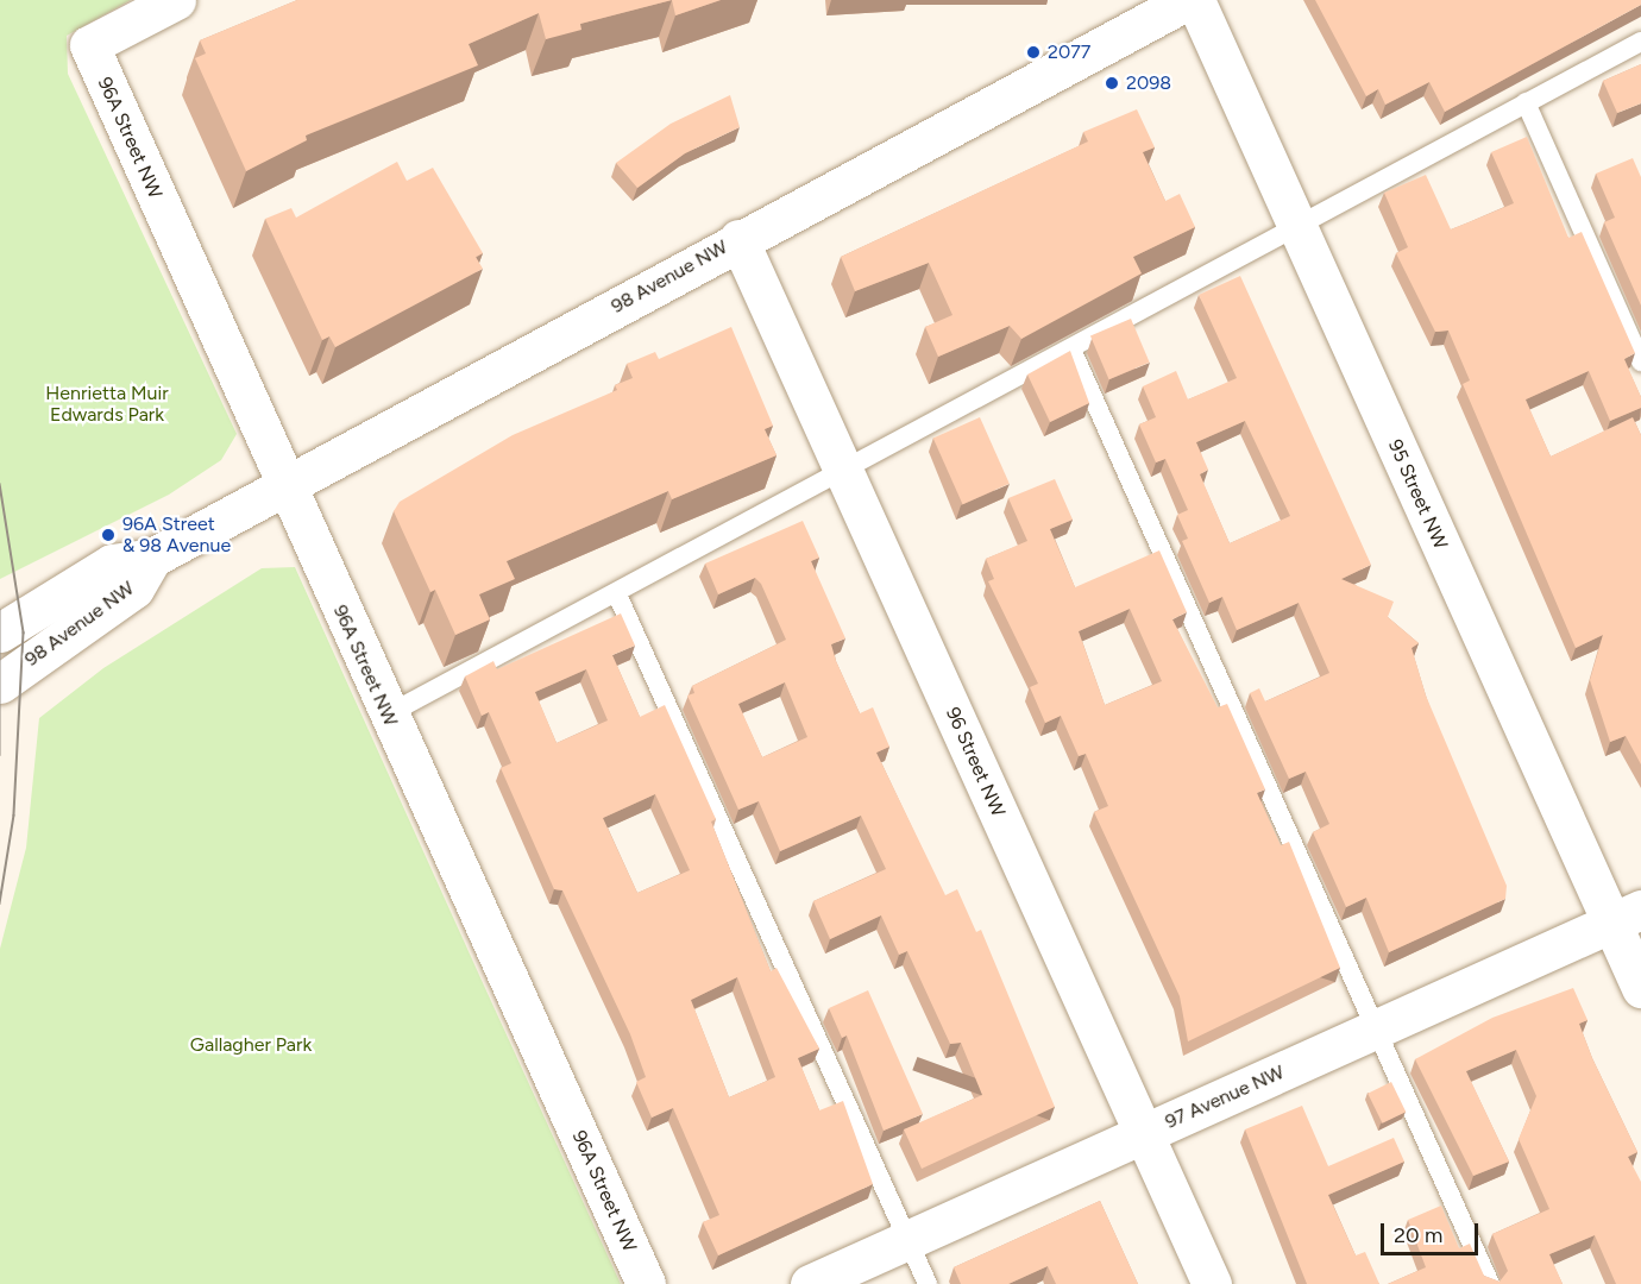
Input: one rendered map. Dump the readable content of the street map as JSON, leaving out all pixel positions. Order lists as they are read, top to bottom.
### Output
{
  "streets": {
    "street": [
      "96A Street NW",
      "98 Avenue NW",
      "95 Street NW",
      "96 Street NW",
      "97 Avenue NW"
    ]
  },
  "crossings": [
    ["96A Street NW", "98 Avenue NW"],
    ["98 Avenue NW", "96 Street NW"],
    ["95 Street NW", "97 Avenue NW"],
    ["96 Street NW", "97 Avenue NW"]
  ],
  "parks": ["Henrietta Muir Edwards Park", "Gallagher Park"],
  "places": ["2077", "2098", "96A Street & 98 Avenue"],
  "scale_bar": "20 m"
}
